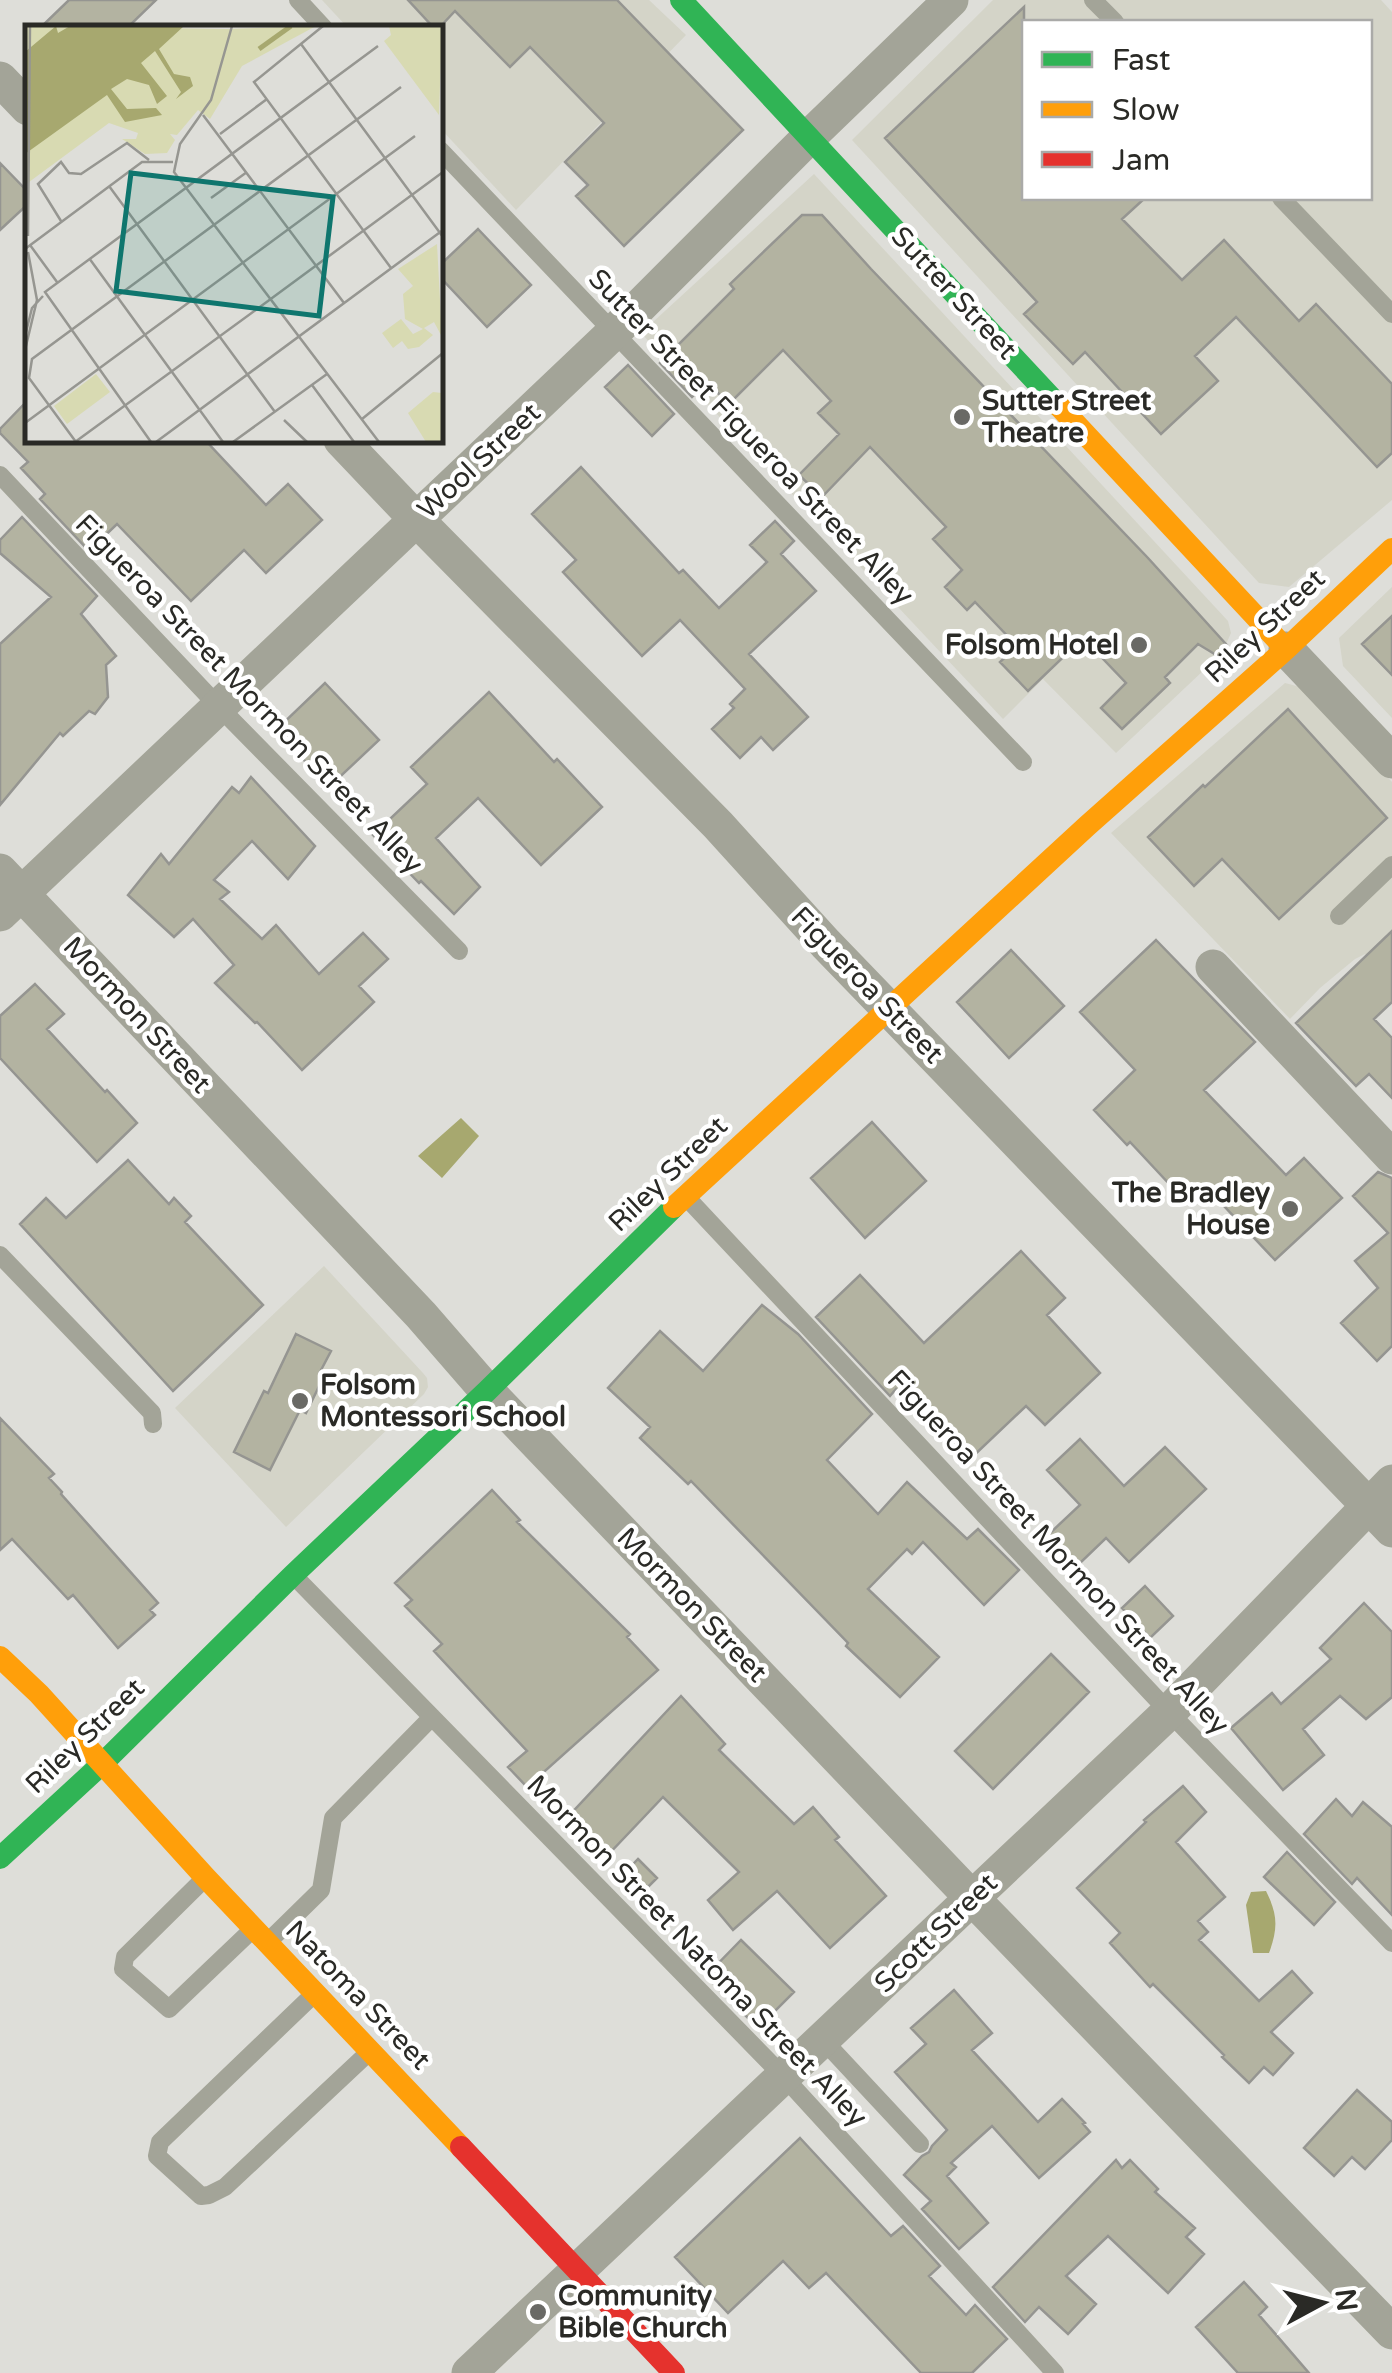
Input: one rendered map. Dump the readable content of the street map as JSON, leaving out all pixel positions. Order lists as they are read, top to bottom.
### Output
{
  "streets": {
    "main road": ["Sutter Street", "Riley Street", "Natoma Street"],
    "street": [
      "Wool Street",
      "Figueroa Street",
      "Mormon Street",
      "Scott Street"
    ],
    "lane": ["Sutter Street Figueroa Street Alley", "Figueroa Street Mormon Street Alley", "Mormon Street Natoma Street Alley"]
  },
  "crossings": [
    ["Sutter Street", "Wool Street"],
    ["Sutter Street", "Riley Street"],
    ["Sutter Street Figueroa Street Alley", "Wool Street"],
    ["Wool Street", "Figueroa Street Mormon Street Alley"],
    ["Wool Street", "Figueroa Street"],
    ["Wool Street", "Mormon Street"],
    ["Riley Street", "Figueroa Street Mormon Street Alley"],
    ["Riley Street", "Figueroa Street"],
    ["Riley Street", "Mormon Street"],
    ["Riley Street", "Mormon Street Natoma Street Alley"],
    ["Riley Street", "Natoma Street"],
    ["Figueroa Street Mormon Street Alley", "Scott Street"],
    ["Figueroa Street", "Scott Street"],
    ["Mormon Street", "Scott Street"],
    ["Scott Street", "Mormon Street Natoma Street Alley"],
    ["Scott Street", "Natoma Street"]
  ],
  "places": [
    "Sutter Street Theatre",
    "Folsom Hotel",
    "The Bradley House",
    "Folsom Montessori School",
    "Community Bible Church"
  ],
  "legend": ["Fast", "Slow", "Jam"],
  "north": "right"
}
